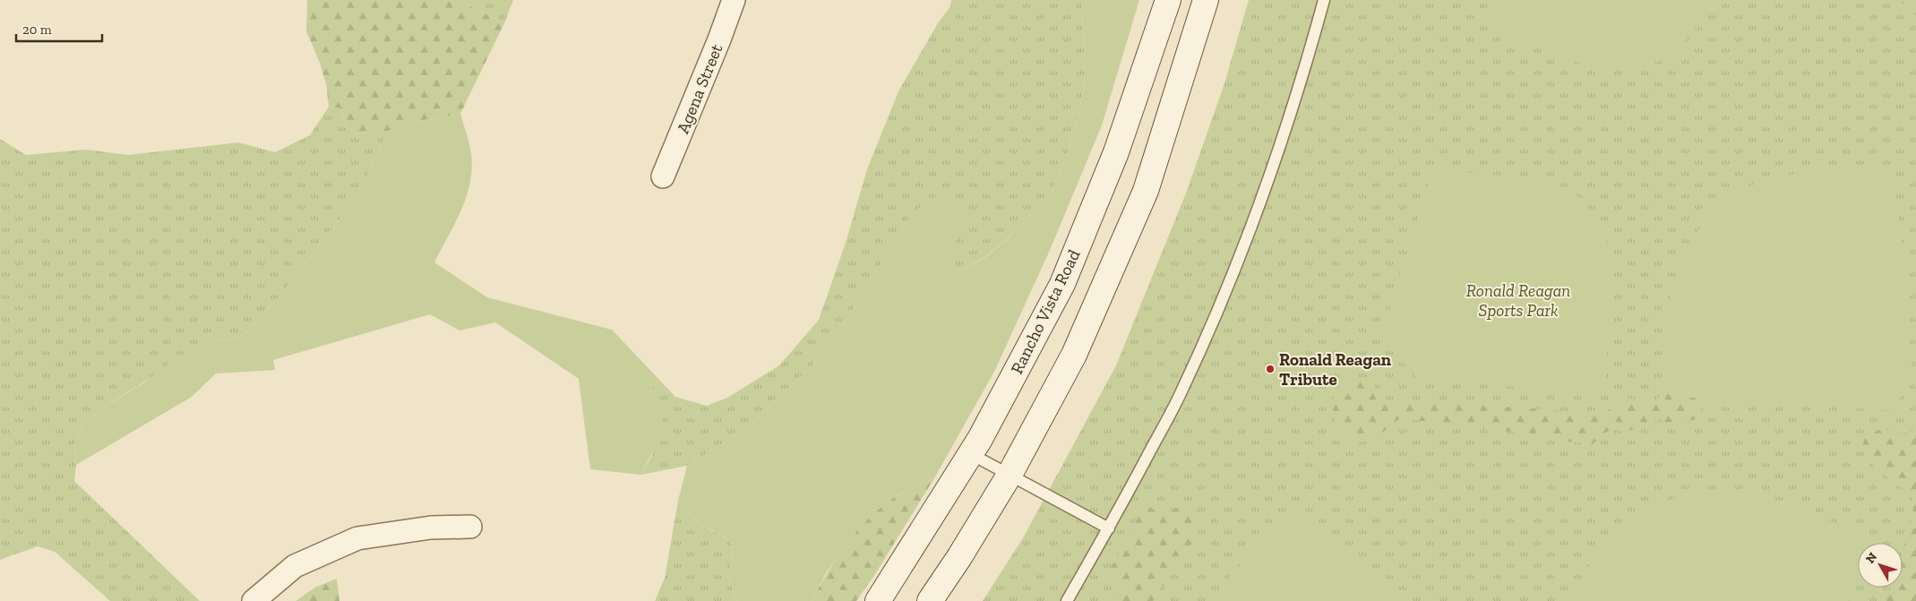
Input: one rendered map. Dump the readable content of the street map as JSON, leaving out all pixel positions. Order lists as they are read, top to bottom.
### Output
{
  "streets": {
    "main road": ["Rancho Vista Road"],
    "street": ["Agena Street"]
  },
  "parks": ["Ronald Reagan Sports Park"],
  "places": ["Ronald Reagan Tribute"],
  "scale_bar": "20 m",
  "north": "top left"
}
